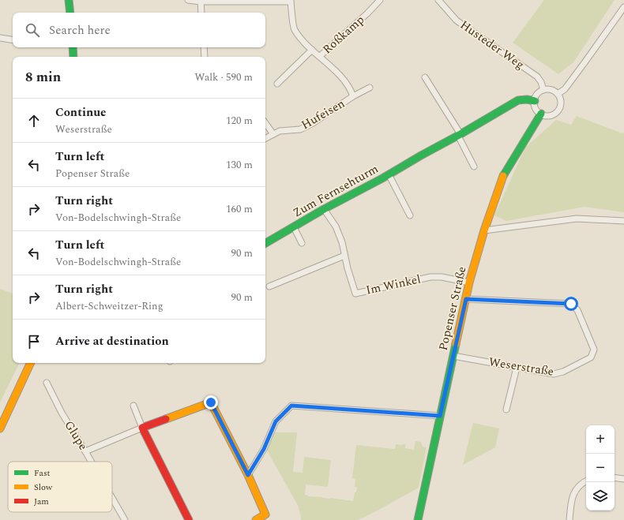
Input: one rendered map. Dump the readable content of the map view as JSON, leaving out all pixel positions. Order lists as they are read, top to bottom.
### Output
{
  "streets": {
    "street": [
      "Roßkamp",
      "Husteder Weg",
      "Hufeisen",
      "Zum Fernsehturm",
      "Im Winkel",
      "Popenser Straße",
      "Weserstraße",
      "Glupe"
    ]
  },
  "crossings": [
    ["Roßkamp", "Hufeisen"],
    ["Husteder Weg", "Zum Fernsehturm"],
    ["Husteder Weg", "Popenser Straße"],
    ["Zum Fernsehturm", "Im Winkel"],
    ["Zum Fernsehturm", "Popenser Straße"],
    ["Im Winkel", "Popenser Straße"],
    ["Popenser Straße", "Weserstraße"]
  ],
  "legend": ["Fast", "Slow", "Jam"],
  "page": {
    "search": "Search here",
    "heading": ["8 min", "Walk · 590 m"],
    "list": [
      ["Continue", "Weserstraße", "120 m"],
      ["Turn left", "Popenser Straße", "130 m"],
      ["Turn right", "Von-Bodelschwingh-Straße", "160 m"],
      ["Turn left", "Von-Bodelschwingh-Straße", "90 m"],
      ["Turn right", "Albert-Schweitzer-Ring", "90 m"],
      "Arrive at destination"
    ],
    "map_buttons": ["+", "−"]
  }
}
